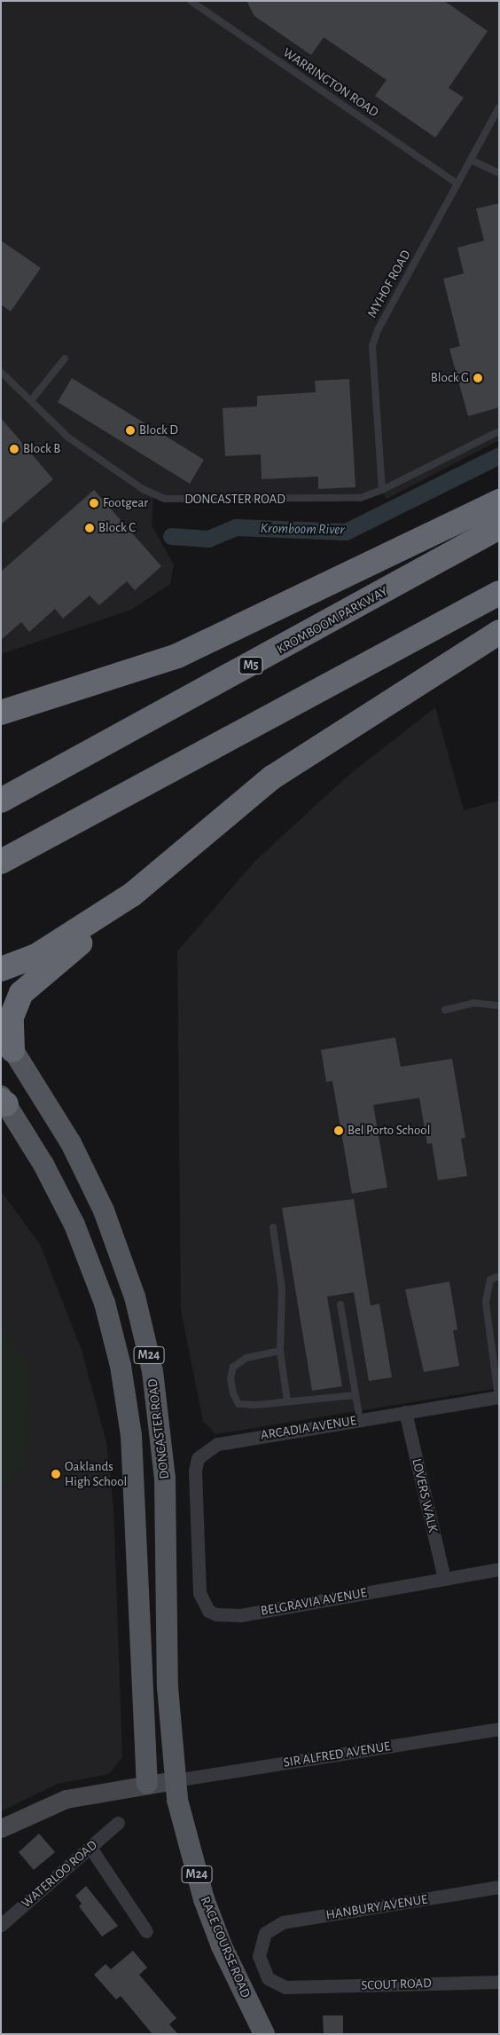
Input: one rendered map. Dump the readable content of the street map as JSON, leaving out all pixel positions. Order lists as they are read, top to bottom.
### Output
{
  "streets": {
    "highway": ["KROMBOOM PARKWAY", "M5"],
    "main road": ["DONCASTER ROAD", "M24", "RACE COURSE ROAD"],
    "street": [
      "ARCADIA AVENUE",
      "LOVERS WALK",
      "BELGRAVIA AVENUE",
      "SIR ALFRED AVENUE",
      "WATERLOO ROAD",
      "HANBURY AVENUE",
      "SCOUT ROAD"
    ],
    "lane": ["WARRINGTON ROAD", "MYHOF ROAD"]
  },
  "crossings": [
    ["WARRINGTON ROAD", "MYHOF ROAD"],
    ["MYHOF ROAD", "DONCASTER ROAD"],
    ["DONCASTER ROAD", "SIR ALFRED AVENUE"],
    ["DONCASTER ROAD", "RACE COURSE ROAD"],
    ["ARCADIA AVENUE", "LOVERS WALK"],
    ["ARCADIA AVENUE", "BELGRAVIA AVENUE"],
    ["LOVERS WALK", "BELGRAVIA AVENUE"],
    ["SIR ALFRED AVENUE", "RACE COURSE ROAD"],
    ["HANBURY AVENUE", "SCOUT ROAD"]
  ],
  "water": ["Kromboom River"],
  "places": [
    "Block G",
    "Block D",
    "Block B",
    "Footgear",
    "Block C",
    "Bel Porto School",
    "Oaklands High School"
  ]
}
